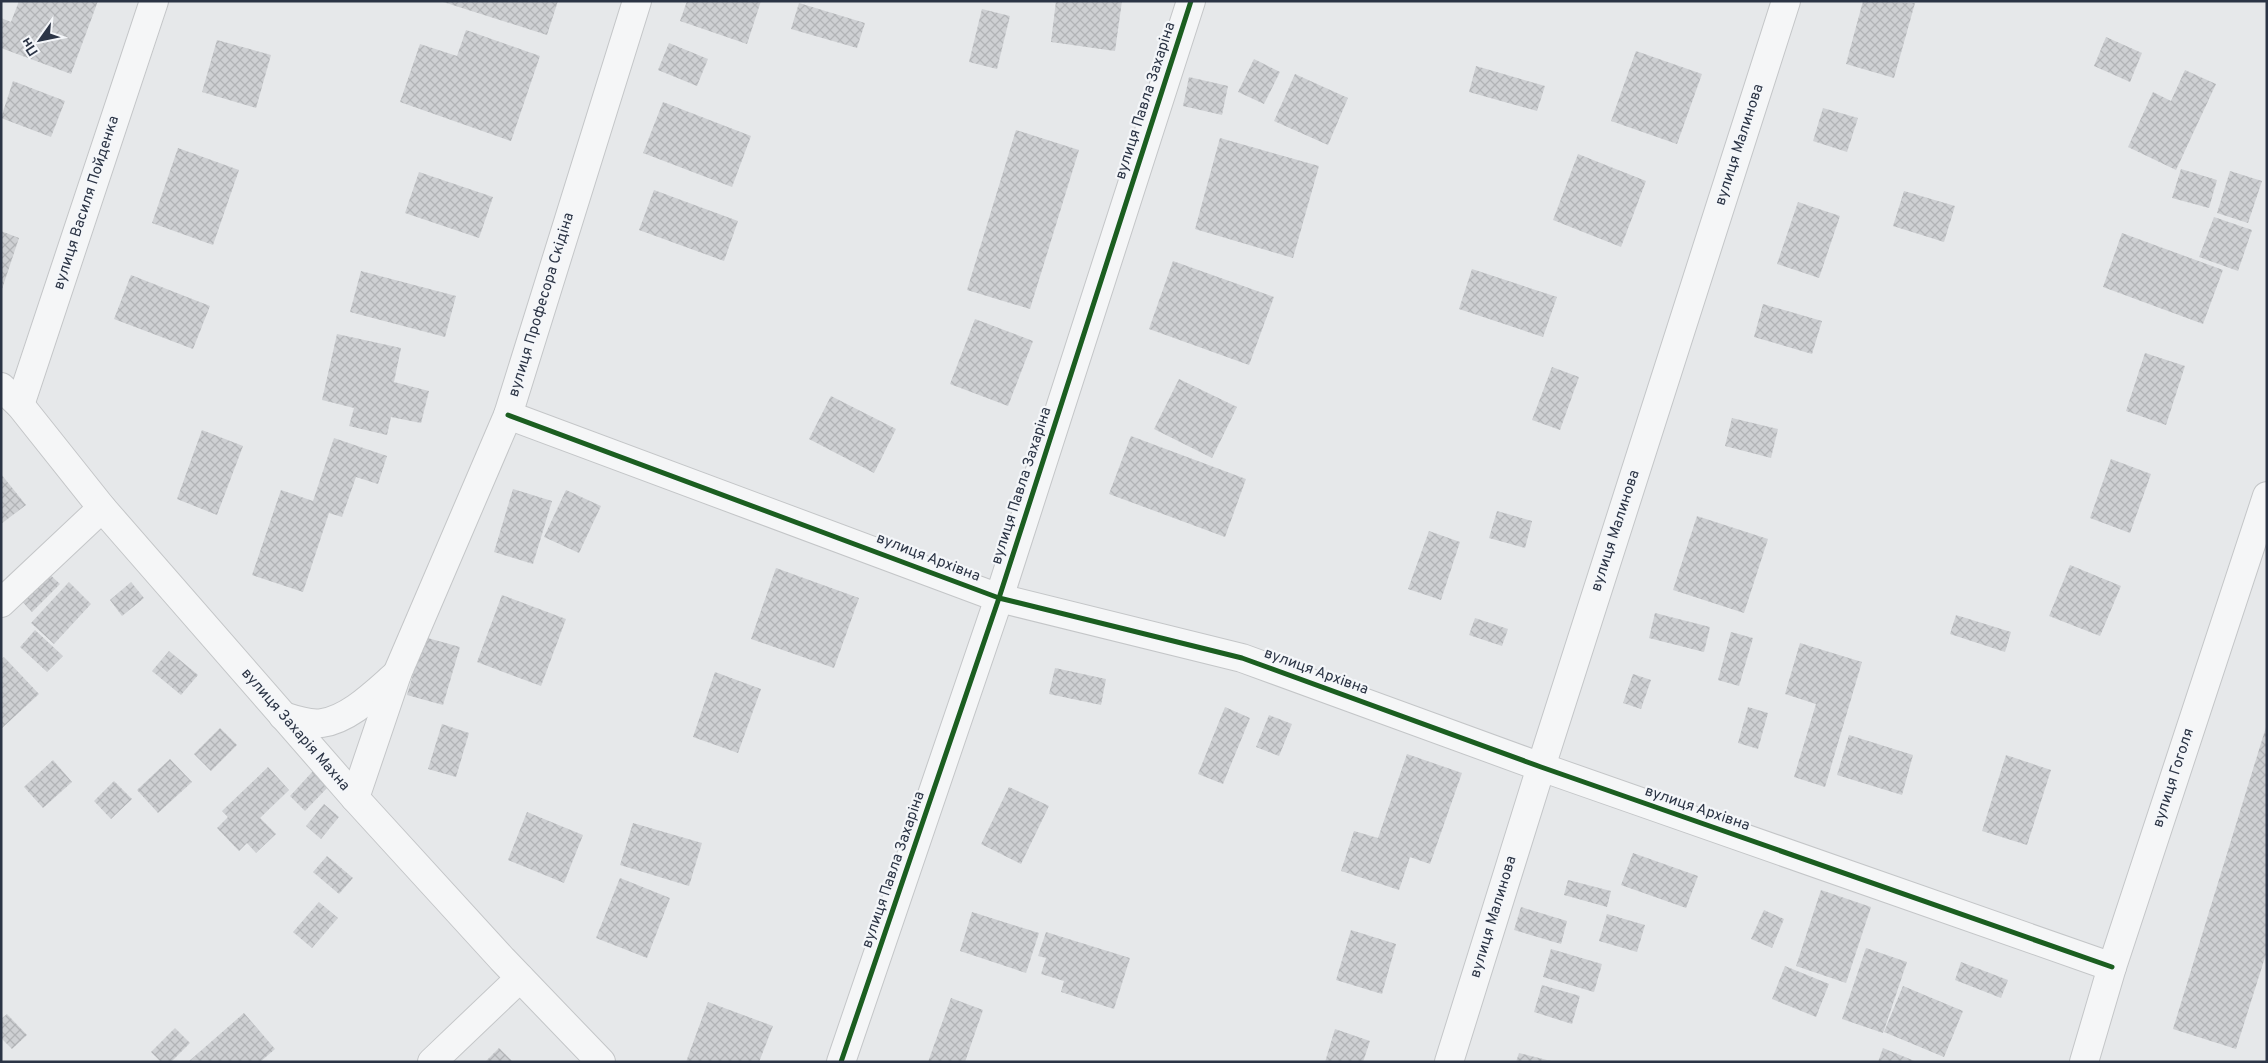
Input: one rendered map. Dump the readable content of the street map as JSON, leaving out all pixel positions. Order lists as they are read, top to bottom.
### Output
{
  "streets": {
    "street": [
      "вулиця Павла Захаріна",
      "вулиця Малинова",
      "вулиця Василя Пойденка",
      "вулиця Професора Скідіна",
      "вулиця Архівна",
      "вулиця Захарія Махна",
      "вулиця Гоголя"
    ]
  },
  "crossings": [
    ["вулиця Павла Захаріна", "вулиця Архівна"],
    ["вулиця Малинова", "вулиця Архівна"],
    ["вулиця Василя Пойденка", "вулиця Захарія Махна"],
    ["вулиця Професора Скідіна", "вулиця Архівна"],
    ["вулиця Професора Скідіна", "вулиця Захарія Махна"],
    ["вулиця Архівна", "вулиця Гоголя"]
  ],
  "north": "bottom left"
}
